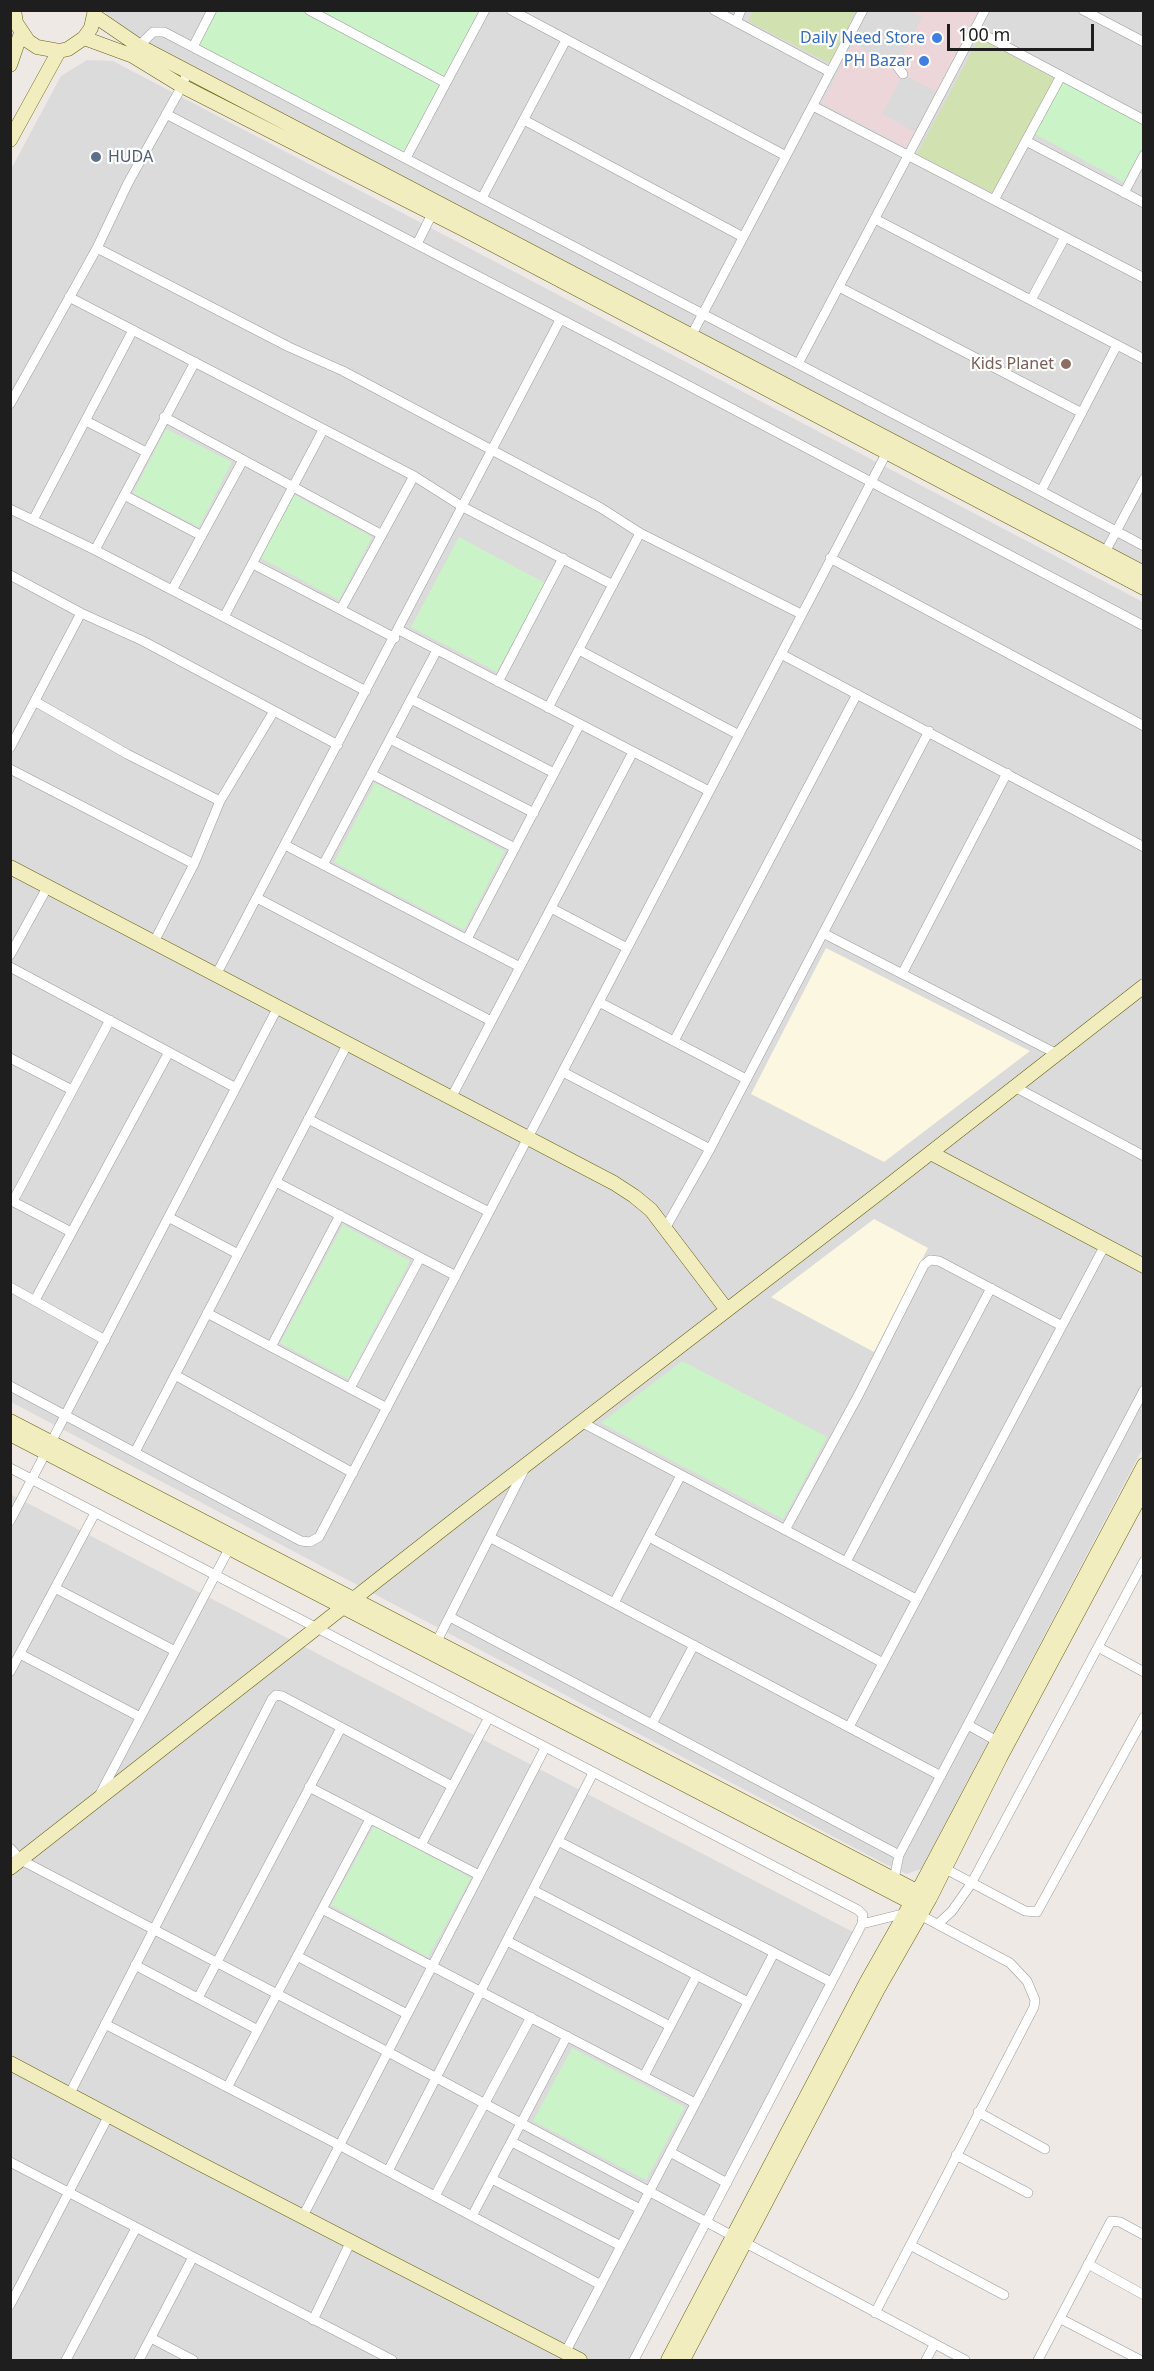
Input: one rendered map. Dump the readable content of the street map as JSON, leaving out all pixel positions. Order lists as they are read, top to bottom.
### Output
{
  "places": [
    "Daily Need Store",
    "PH Bazar",
    "HUDA",
    "Kids Planet"
  ],
  "scale_bar": "100 m"
}
